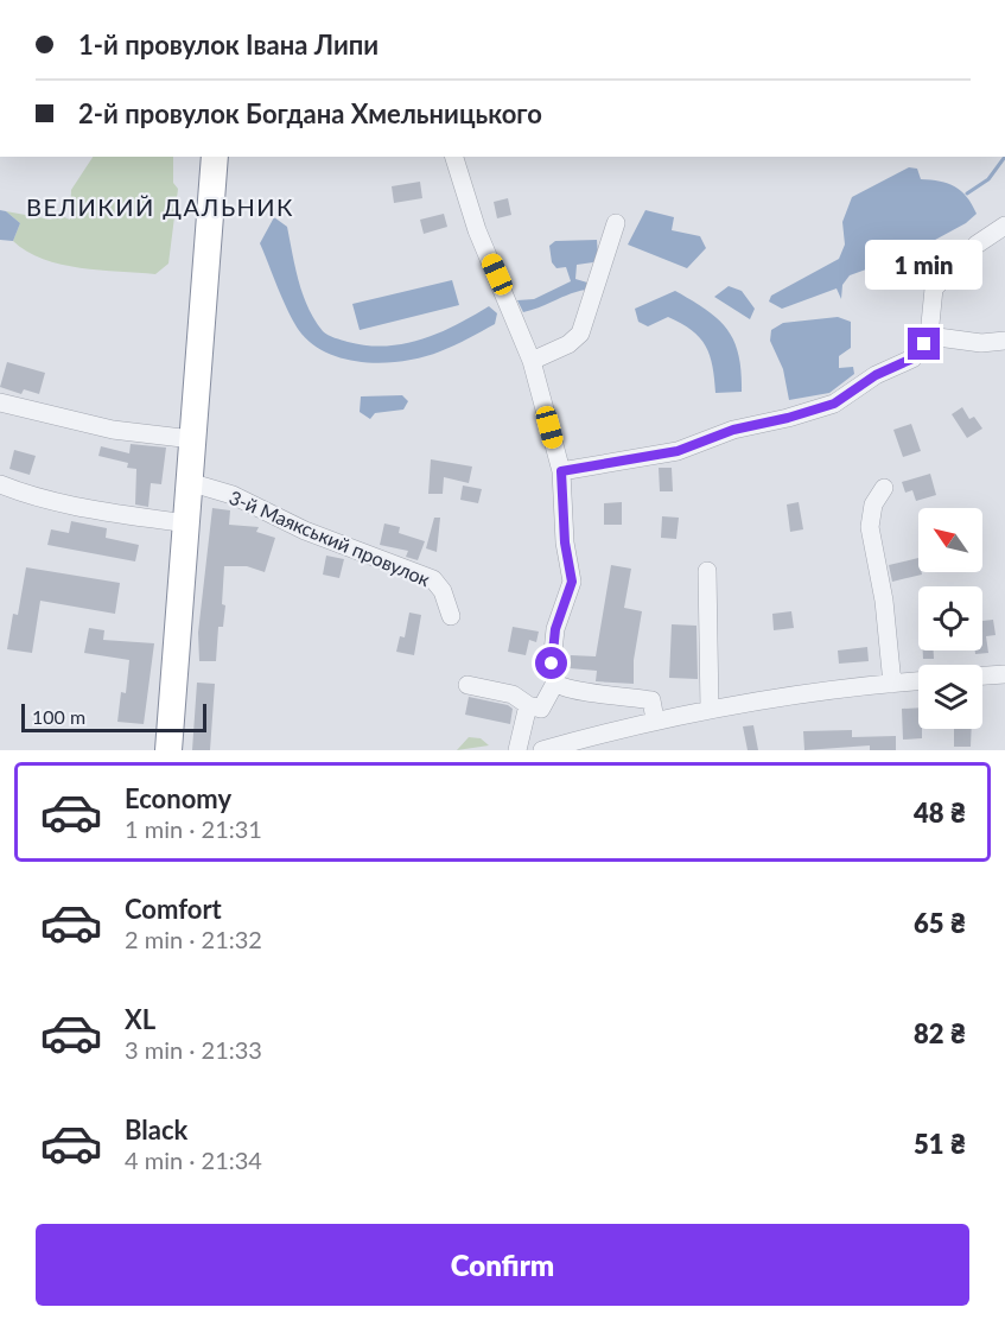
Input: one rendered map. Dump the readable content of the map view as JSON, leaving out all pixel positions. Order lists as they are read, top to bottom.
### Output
{
  "streets": {
    "street": ["3-й Маякський провулок"]
  },
  "districts": ["ВЕЛИКИЙ ДАЛЬНИК"],
  "scale_bar": "100 m",
  "north": "top left",
  "page": {
    "banner": ["1-й провулок Івана Липи", "2-й провулок Богдана Хмельницького"],
    "bubble": "1 min",
    "scale": "100 m",
    "list": [
      {
        "name": "Economy",
        "note": "1 min · 21:31",
        "value": "48 ₴"
      },
      {
        "name": "Comfort",
        "note": "2 min · 21:32",
        "value": "65 ₴"
      },
      {
        "name": "XL",
        "note": "3 min · 21:33",
        "value": "82 ₴"
      },
      {
        "name": "Black",
        "note": "4 min · 21:34",
        "value": "51 ₴"
      }
    ],
    "buttons": "Confirm"
  }
}
